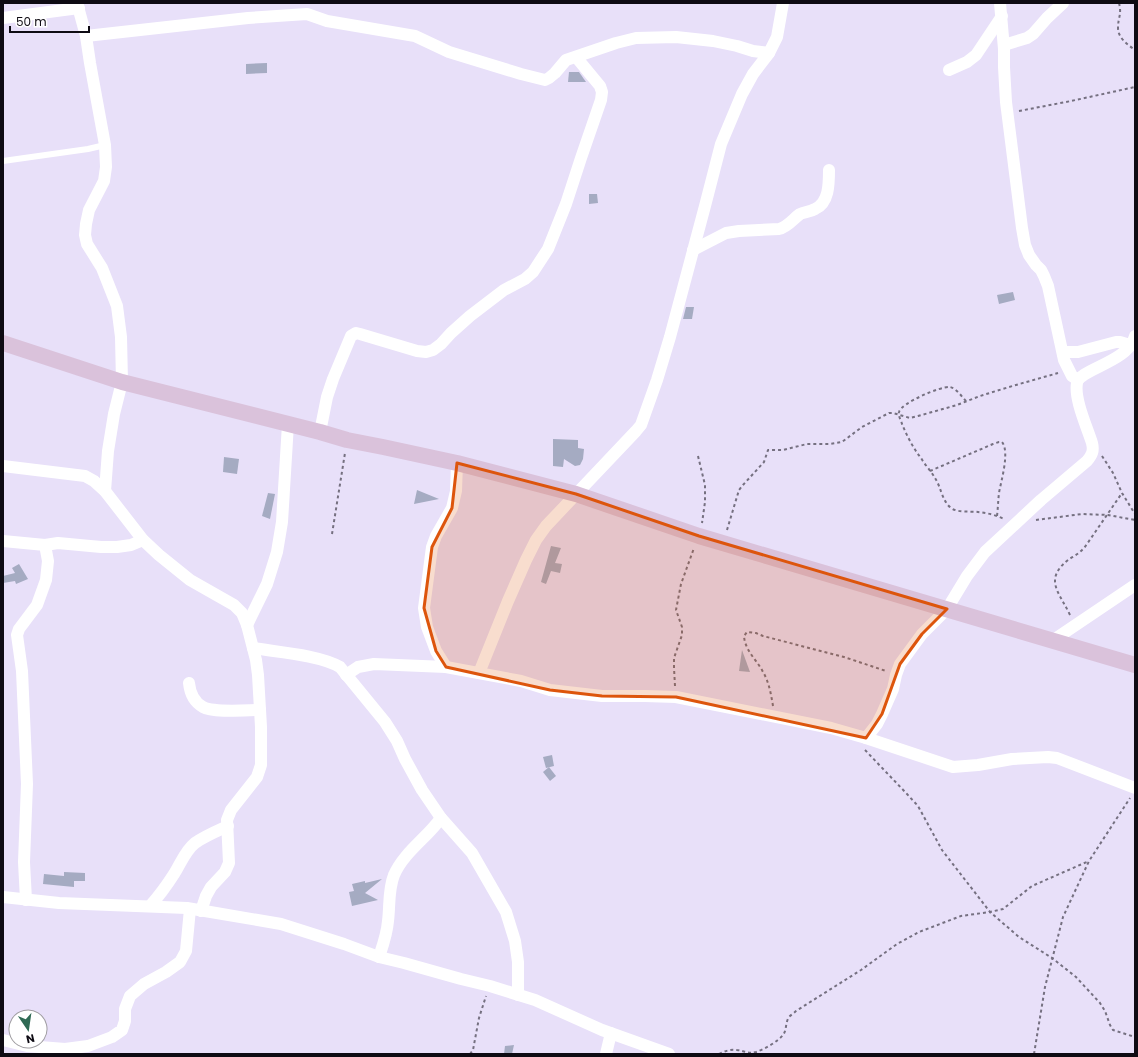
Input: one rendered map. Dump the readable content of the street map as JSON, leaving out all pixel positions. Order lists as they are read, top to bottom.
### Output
{
  "scale_bar": "50 m",
  "north": "bottom"
}
